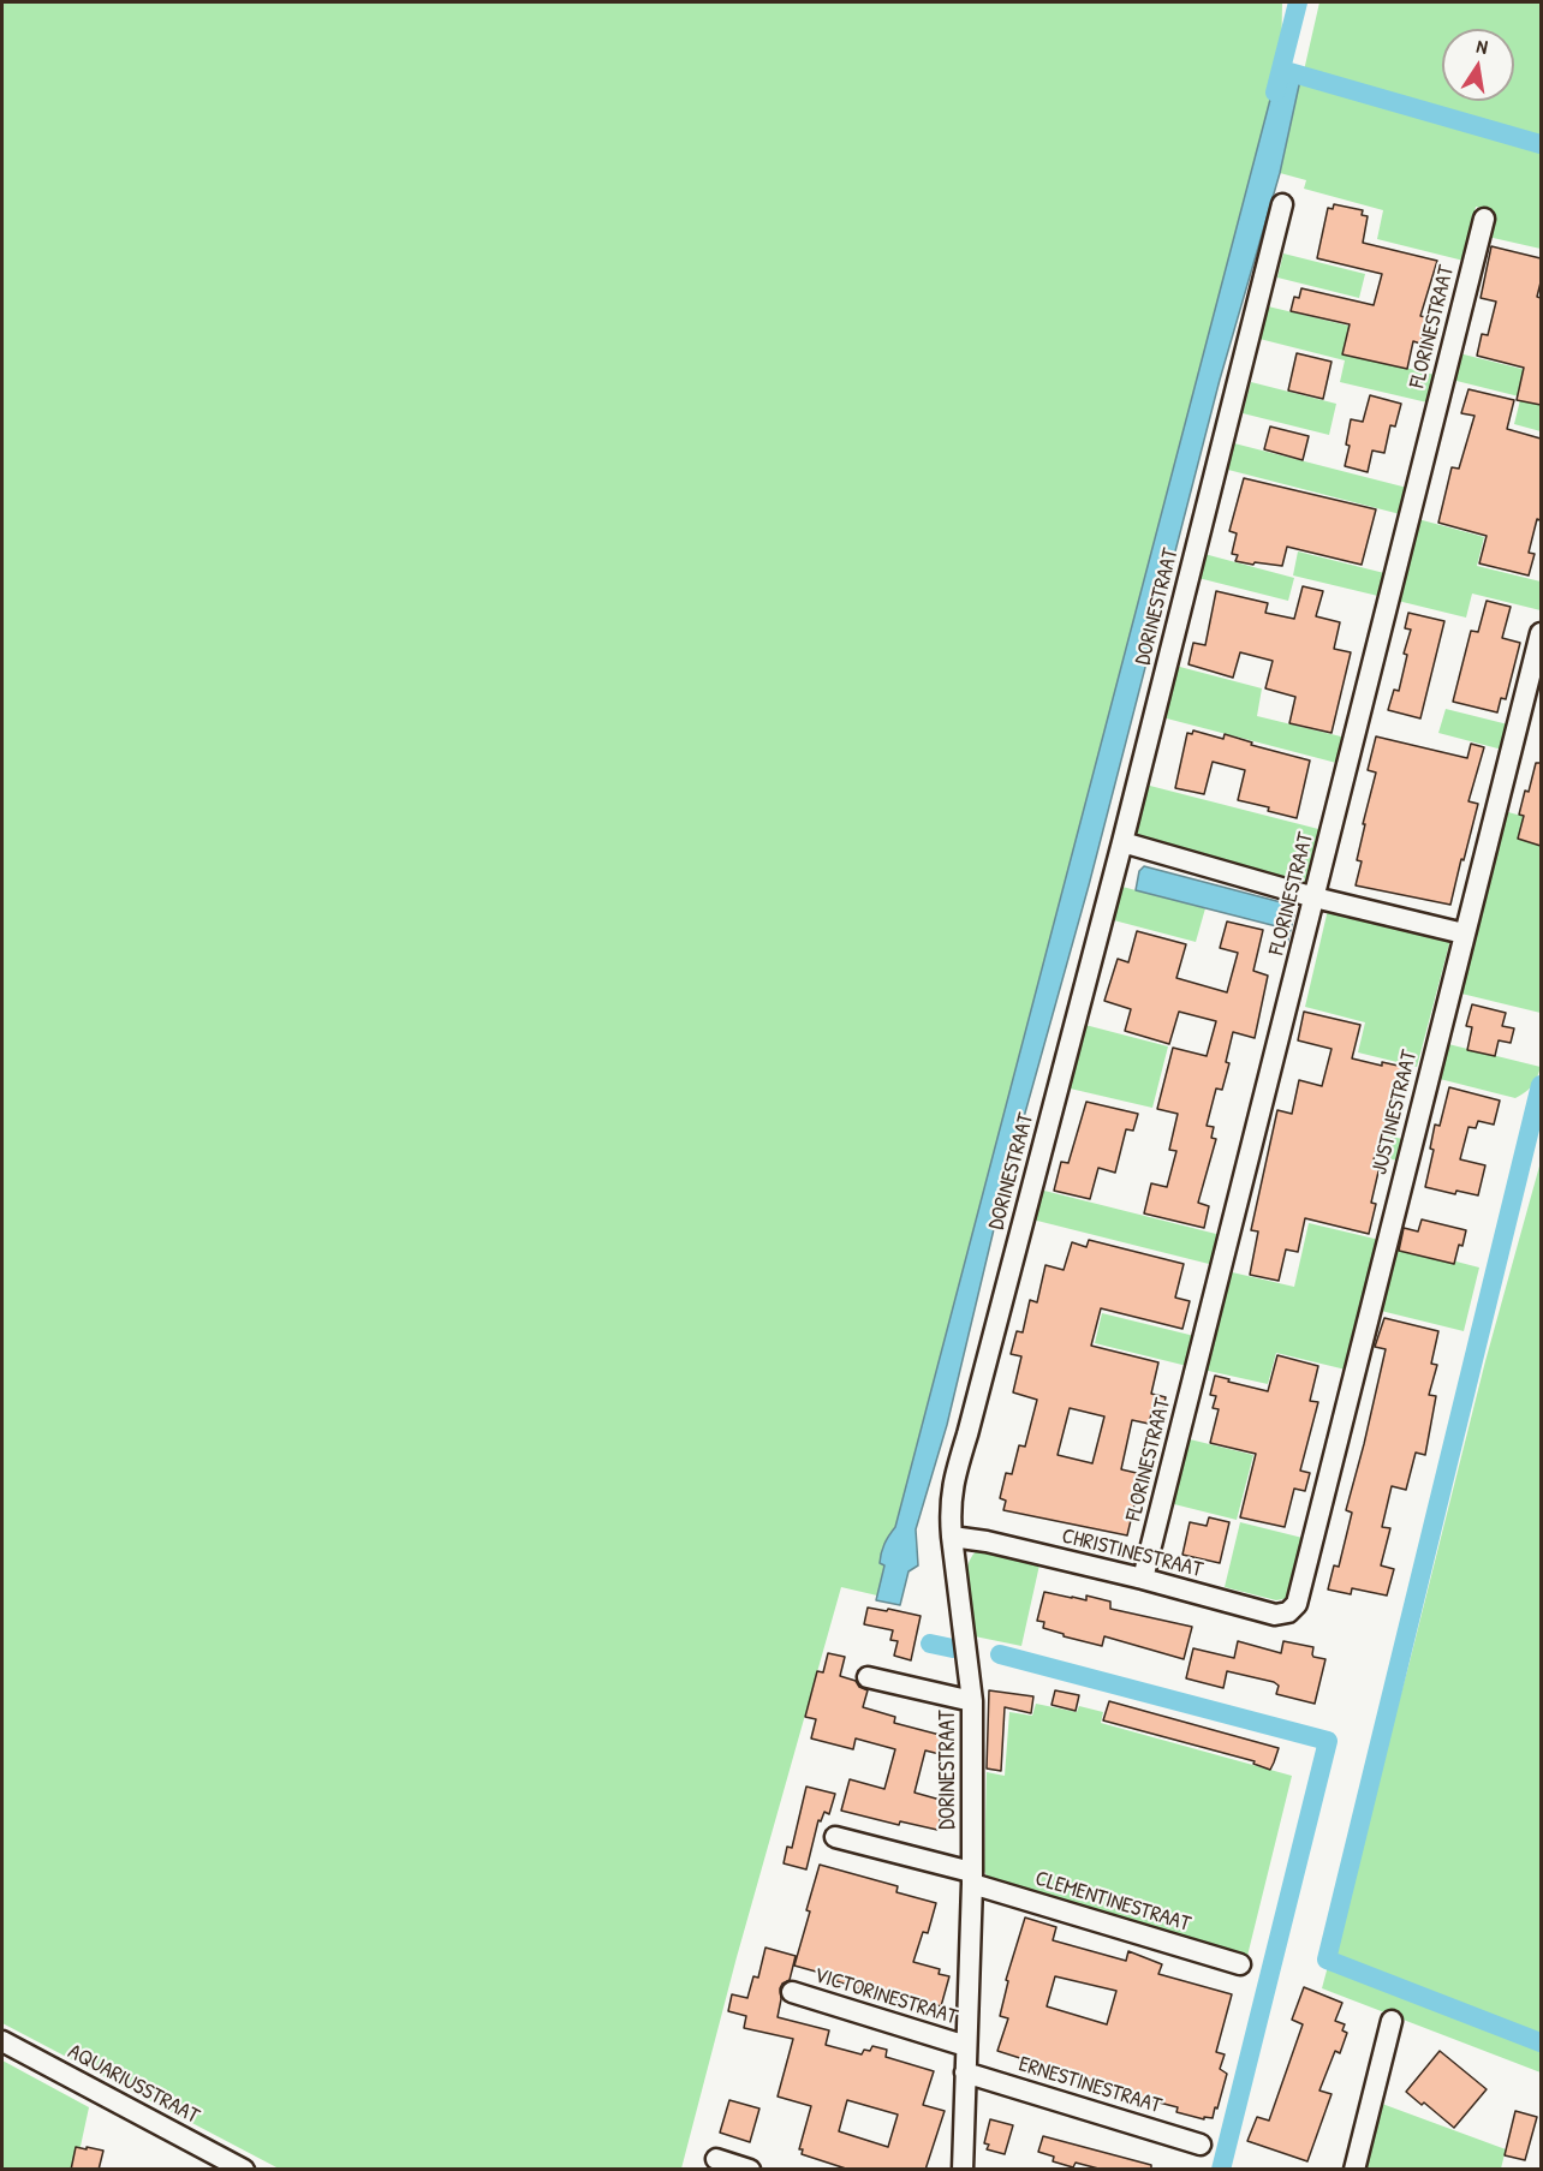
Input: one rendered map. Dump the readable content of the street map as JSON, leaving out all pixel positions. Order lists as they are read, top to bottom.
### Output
{
  "streets": {
    "street": [
      "FLORINESTRAAT",
      "DORINESTRAAT",
      "JUSTINESTRAAT",
      "CHRISTINESTRAAT",
      "CLEMENTINESTRAAT",
      "VICTORINESTRAAT",
      "AQUARIUSSTRAAT",
      "ERNESTINESTRAAT"
    ]
  },
  "crossings": [
    ["FLORINESTRAAT", "CHRISTINESTRAAT"],
    ["DORINESTRAAT", "CHRISTINESTRAAT"],
    ["DORINESTRAAT", "CLEMENTINESTRAAT"],
    ["DORINESTRAAT", "VICTORINESTRAAT"],
    ["DORINESTRAAT", "ERNESTINESTRAAT"],
    ["JUSTINESTRAAT", "CHRISTINESTRAAT"]
  ],
  "north": "top"
}
